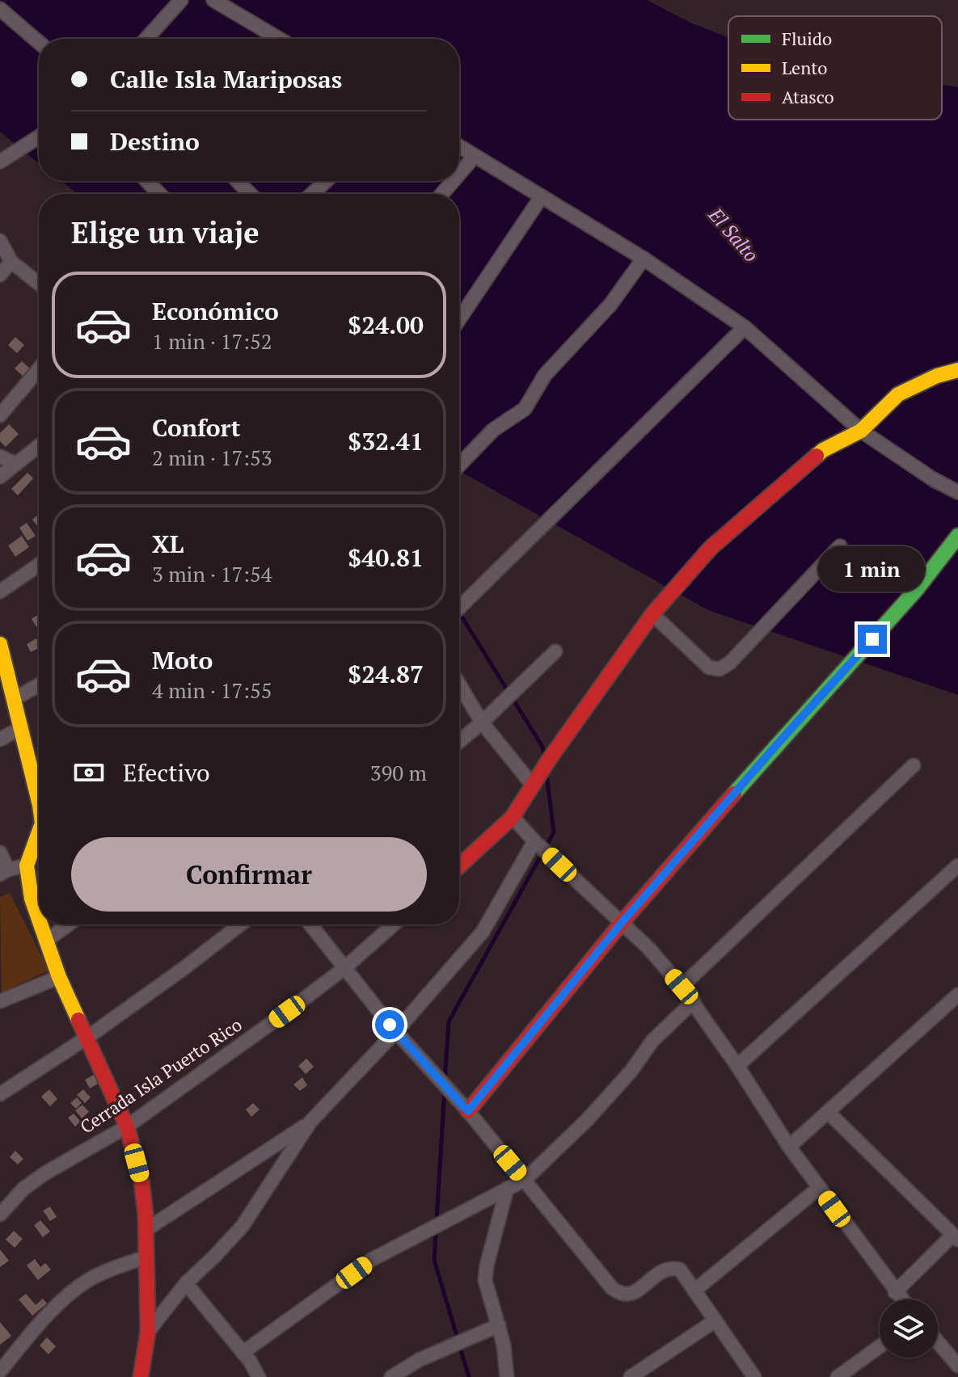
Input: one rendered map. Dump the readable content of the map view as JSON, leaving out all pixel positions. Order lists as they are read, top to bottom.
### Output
{
  "streets": {
    "street": ["Cerrada Isla Puerto Rico"]
  },
  "water": ["El Salto"],
  "legend": ["Fluido", "Lento", "Atasco"],
  "page": {
    "banner": ["Calle Isla Mariposas", "Destino"],
    "heading": "Elige un viaje",
    "list": [
      {
        "name": "Económico",
        "note": "1 min · 17:52",
        "value": "$24.00"
      },
      {
        "name": "Confort",
        "note": "2 min · 17:53",
        "value": "$32.41"
      },
      {
        "name": "XL",
        "note": "3 min · 17:54",
        "value": "$40.81"
      },
      {
        "name": "Moto",
        "note": "4 min · 17:55",
        "value": "$24.87"
      }
    ],
    "bubble": "1 min",
    "pay": ["Efectivo", "390 m"],
    "buttons": "Confirmar"
  }
}
